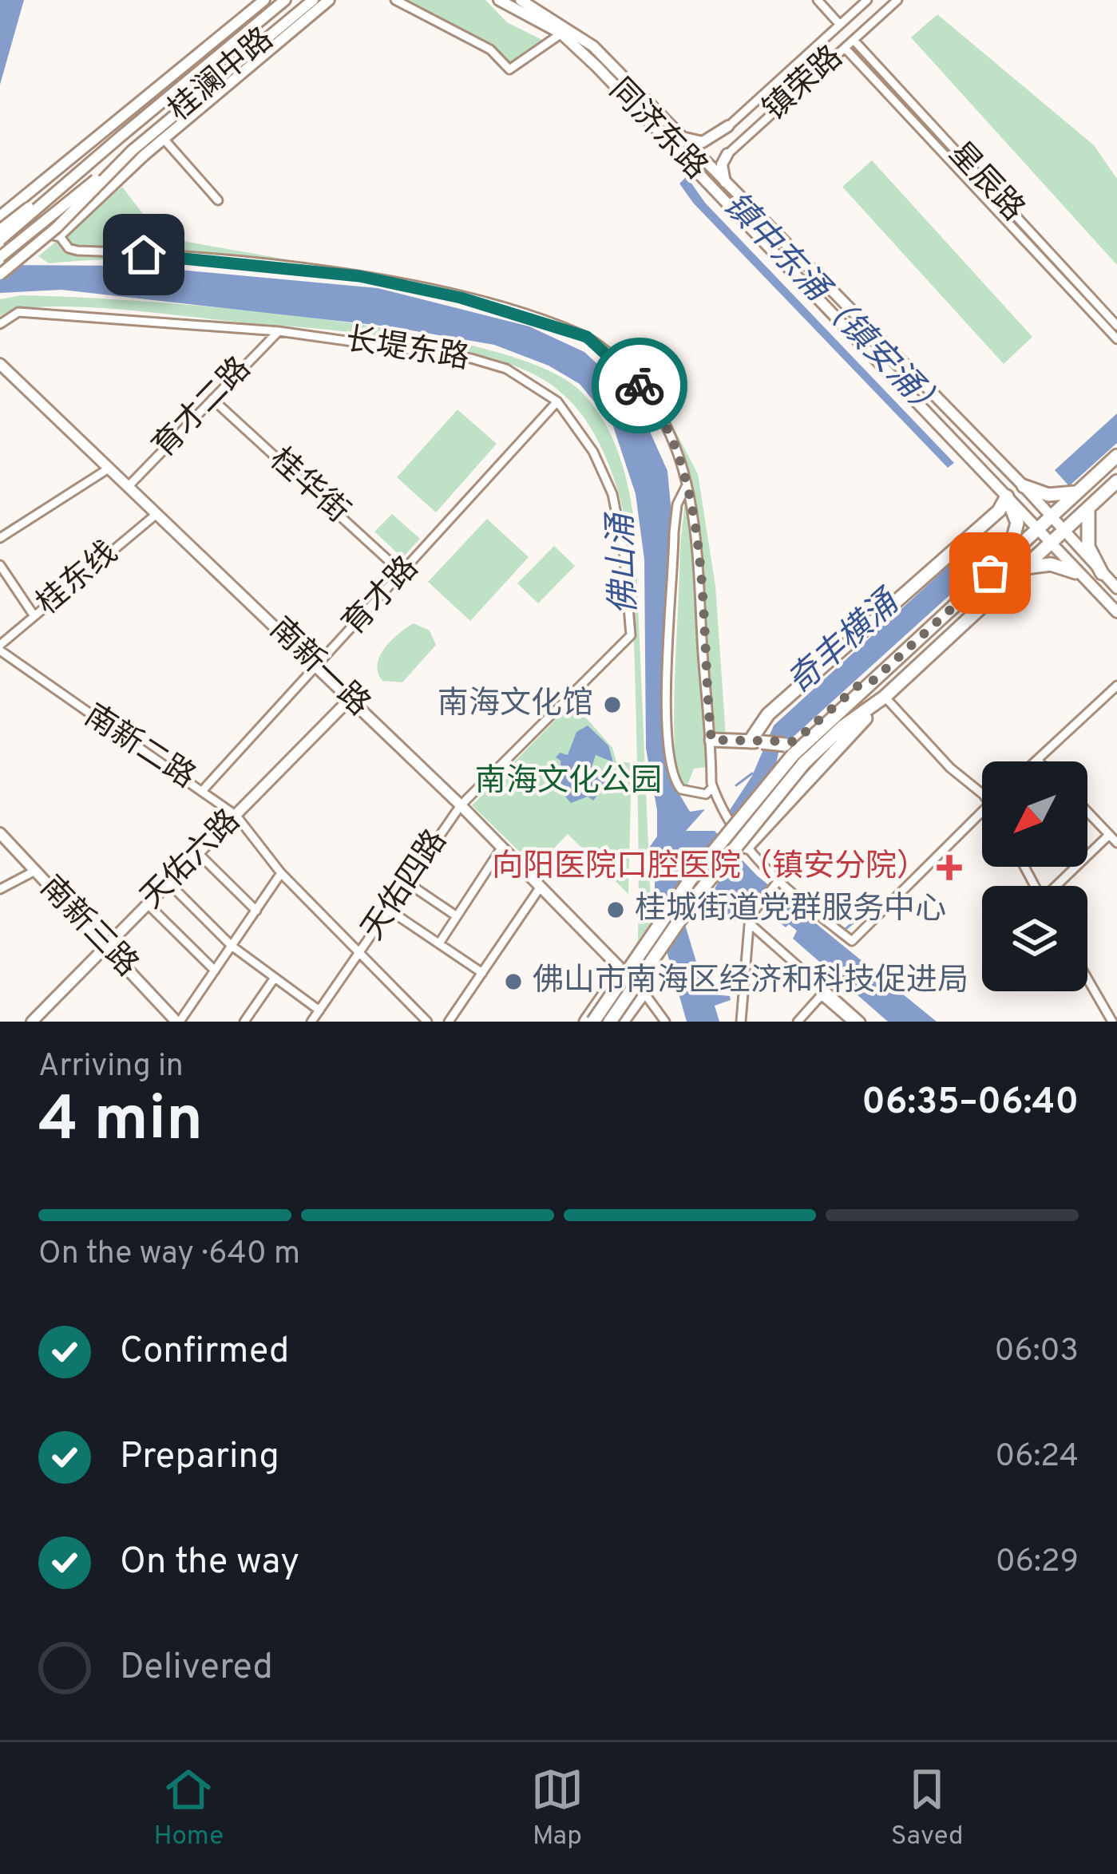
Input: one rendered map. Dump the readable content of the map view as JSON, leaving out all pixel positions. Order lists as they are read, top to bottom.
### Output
{
  "streets": {
    "main road": [
      "桂澜中路",
      "同济东路",
      "南新一路",
      "天佑六路",
      "南新三路"
    ],
    "street": [
      "镇荣路",
      "星辰路",
      "长堤东路",
      "育才二路",
      "桂华街",
      "桂东线",
      "育才路",
      "南新二路",
      "天佑四路"
    ]
  },
  "crossings": [
    ["镇荣路", "同济东路"],
    ["镇荣路", "星辰路"],
    ["长堤东路", "育才二路"],
    ["长堤东路", "育才路"],
    ["长堤东路", "天佑四路"],
    ["育才二路", "桂华街"],
    ["育才二路", "南新一路"],
    ["桂华街", "育才路"],
    ["桂东线", "南新一路"],
    ["桂东线", "南新二路"],
    ["育才路", "南新一路"],
    ["育才路", "南新二路"],
    ["南新一路", "天佑六路"],
    ["南新一路", "天佑四路"],
    ["南新二路", "天佑六路"],
    ["南新二路", "天佑四路"],
    ["天佑六路", "南新三路"]
  ],
  "water": ["镇中东涌（镇安涌）", "佛山涌", "奇丰横涌"],
  "parks": ["南海文化公园"],
  "places": {
    "other": ["南海文化馆", "桂城街道党群服务中心", "佛山市南海区经济和科技促进局"],
    "health": ["向阳医院口腔医院（镇安分院）"]
  },
  "north": "bottom left",
  "page": {
    "heading": ["4 min", "Arriving in", "06:35–06:40"],
    "bar": "On the way · 640 m",
    "list": [
      ["Confirmed", "06:03"],
      ["Preparing", "06:24"],
      ["On the way", "06:29"],
      "Delivered"
    ],
    "tabs": ["Home", "Map", "Saved"]
  }
}
